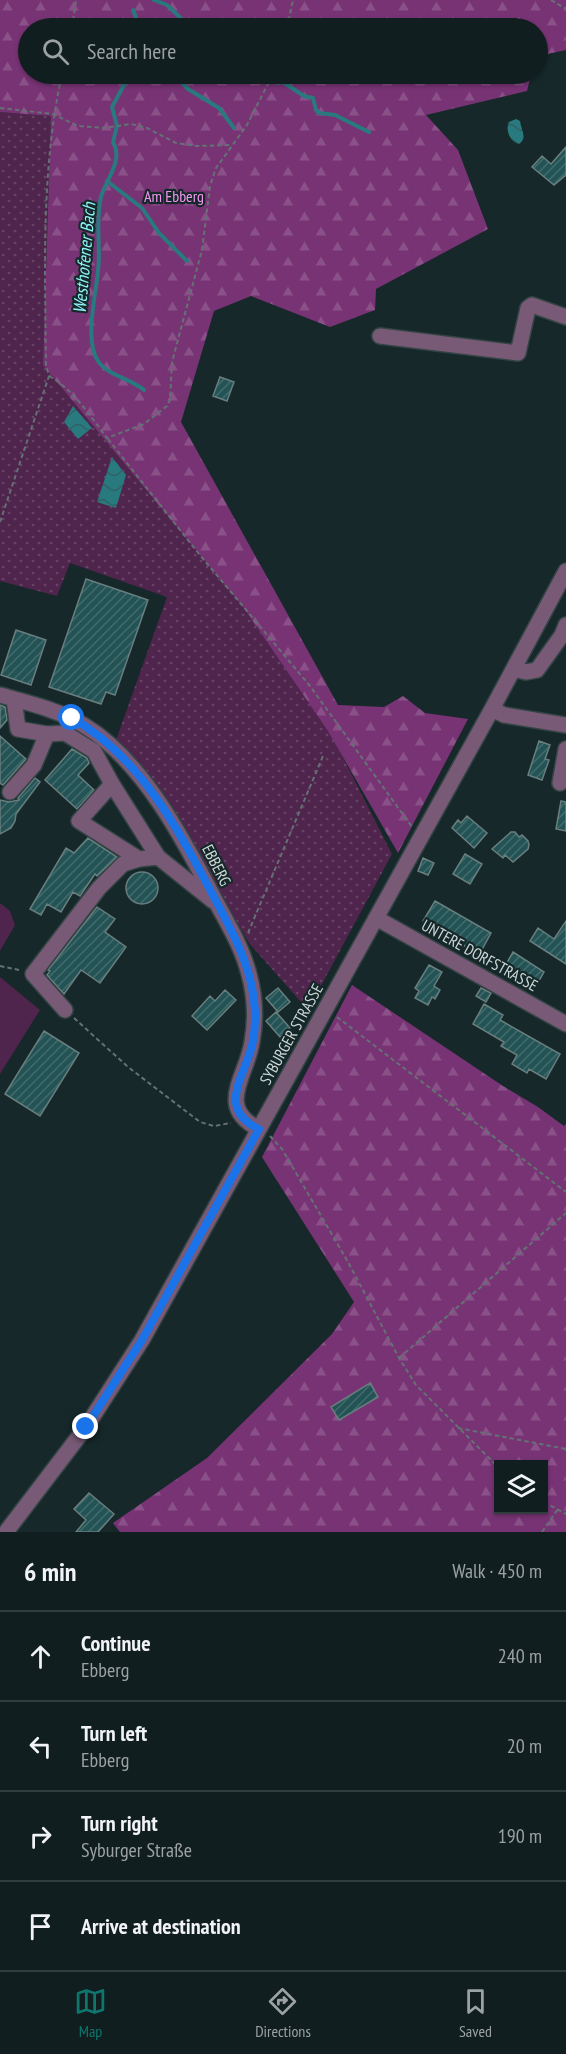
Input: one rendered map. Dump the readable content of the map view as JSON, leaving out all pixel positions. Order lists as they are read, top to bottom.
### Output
{
  "streets": {
    "street": ["EBBERG", "UNTERE DORFSTRASSE", "SYBURGER STRASSE"]
  },
  "crossings": [
    ["UNTERE DORFSTRASSE", "SYBURGER STRASSE"]
  ],
  "water": ["Westhofener Bach"],
  "parks": ["Am Ebberg"],
  "page": {
    "search": "Search here",
    "heading": ["6 min", "Walk · 450 m"],
    "list": [
      ["Continue", "Ebberg", "240 m"],
      ["Turn left", "Ebberg", "20 m"],
      ["Turn right", "Syburger Straße", "190 m"],
      "Arrive at destination"
    ],
    "nav": ["Map", "Directions", "Saved"]
  }
}
